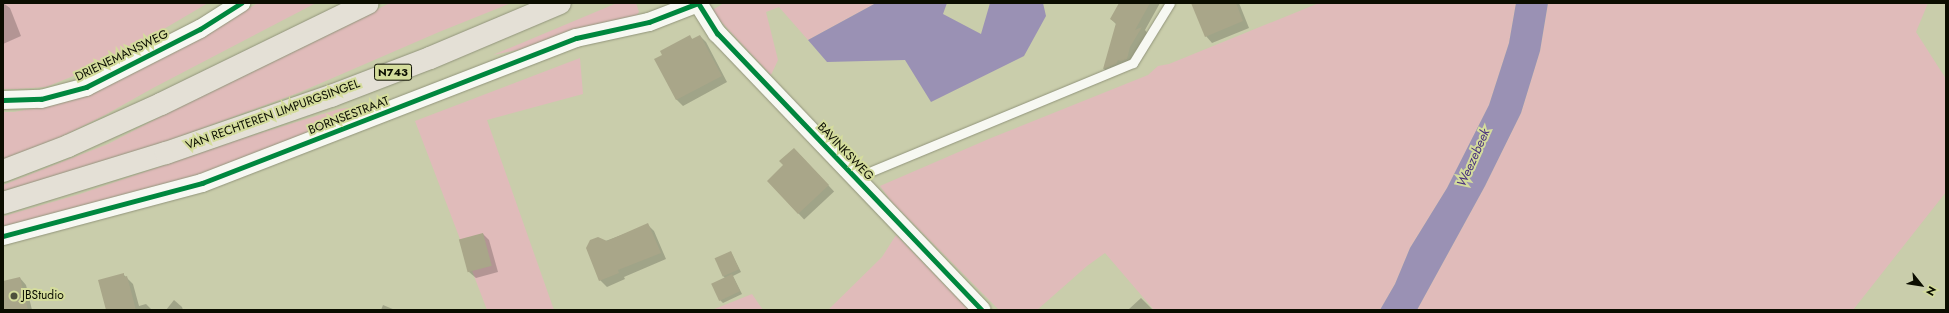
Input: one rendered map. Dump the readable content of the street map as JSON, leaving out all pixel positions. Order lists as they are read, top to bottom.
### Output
{
  "streets": {
    "main road": ["N743", "VAN RECHTEREN LIMPURGSINGEL"],
    "street": ["DRIENEMANSWEG", "BORNSESTRAAT", "BAVINKSWEG"]
  },
  "crossings": [
    ["BORNSESTRAAT", "BAVINKSWEG"]
  ],
  "water": ["Weezebeek"],
  "places": ["JBStudio"],
  "north": "bottom right"
}
